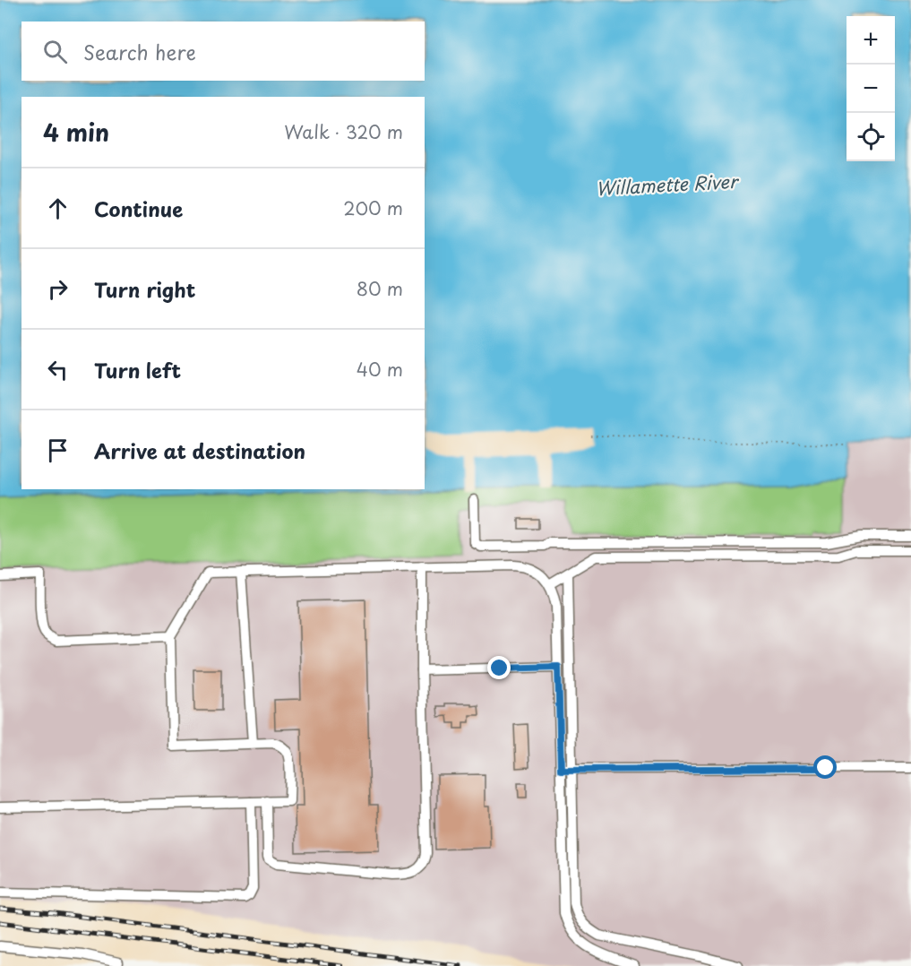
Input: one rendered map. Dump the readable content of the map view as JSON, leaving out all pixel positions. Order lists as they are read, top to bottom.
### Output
{
  "water": ["Willamette River"],
  "page": {
    "map_buttons": ["+", "−"],
    "search": "Search here",
    "heading": ["4 min", "Walk · 320 m"],
    "list": [
      ["Continue", "200 m"],
      ["Turn right", "80 m"],
      ["Turn left", "40 m"],
      "Arrive at destination"
    ]
  }
}
